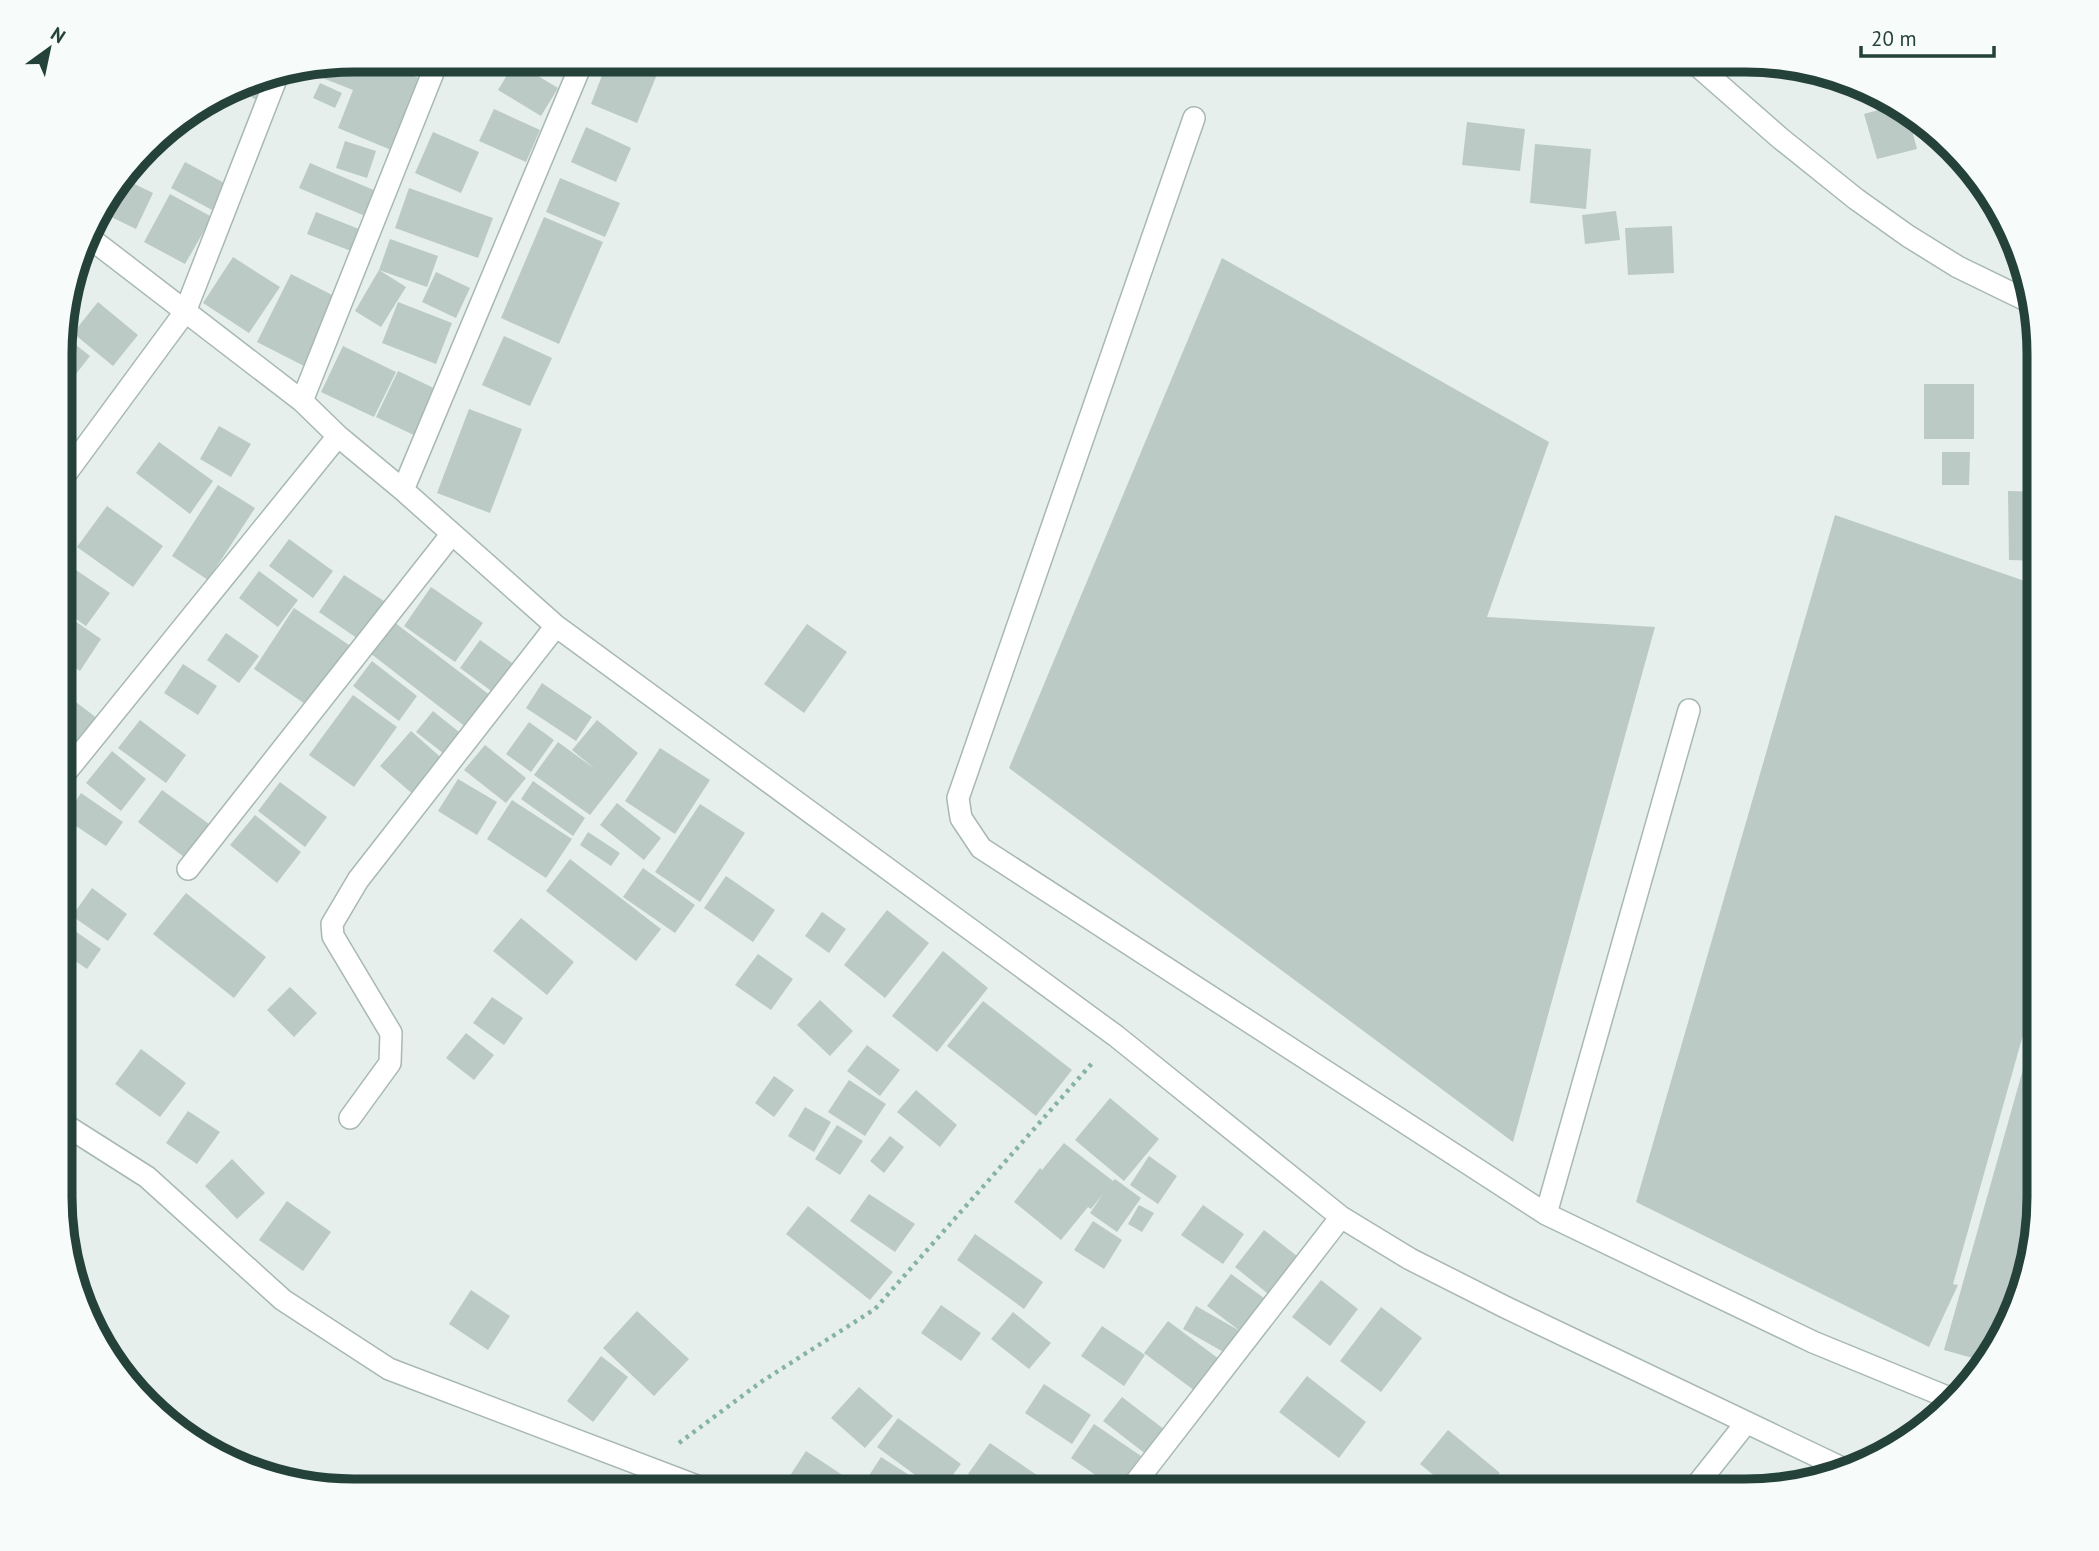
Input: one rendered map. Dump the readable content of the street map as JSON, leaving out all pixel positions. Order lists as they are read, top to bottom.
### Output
{
  "scale_bar": "20 m",
  "north": "top right"
}
